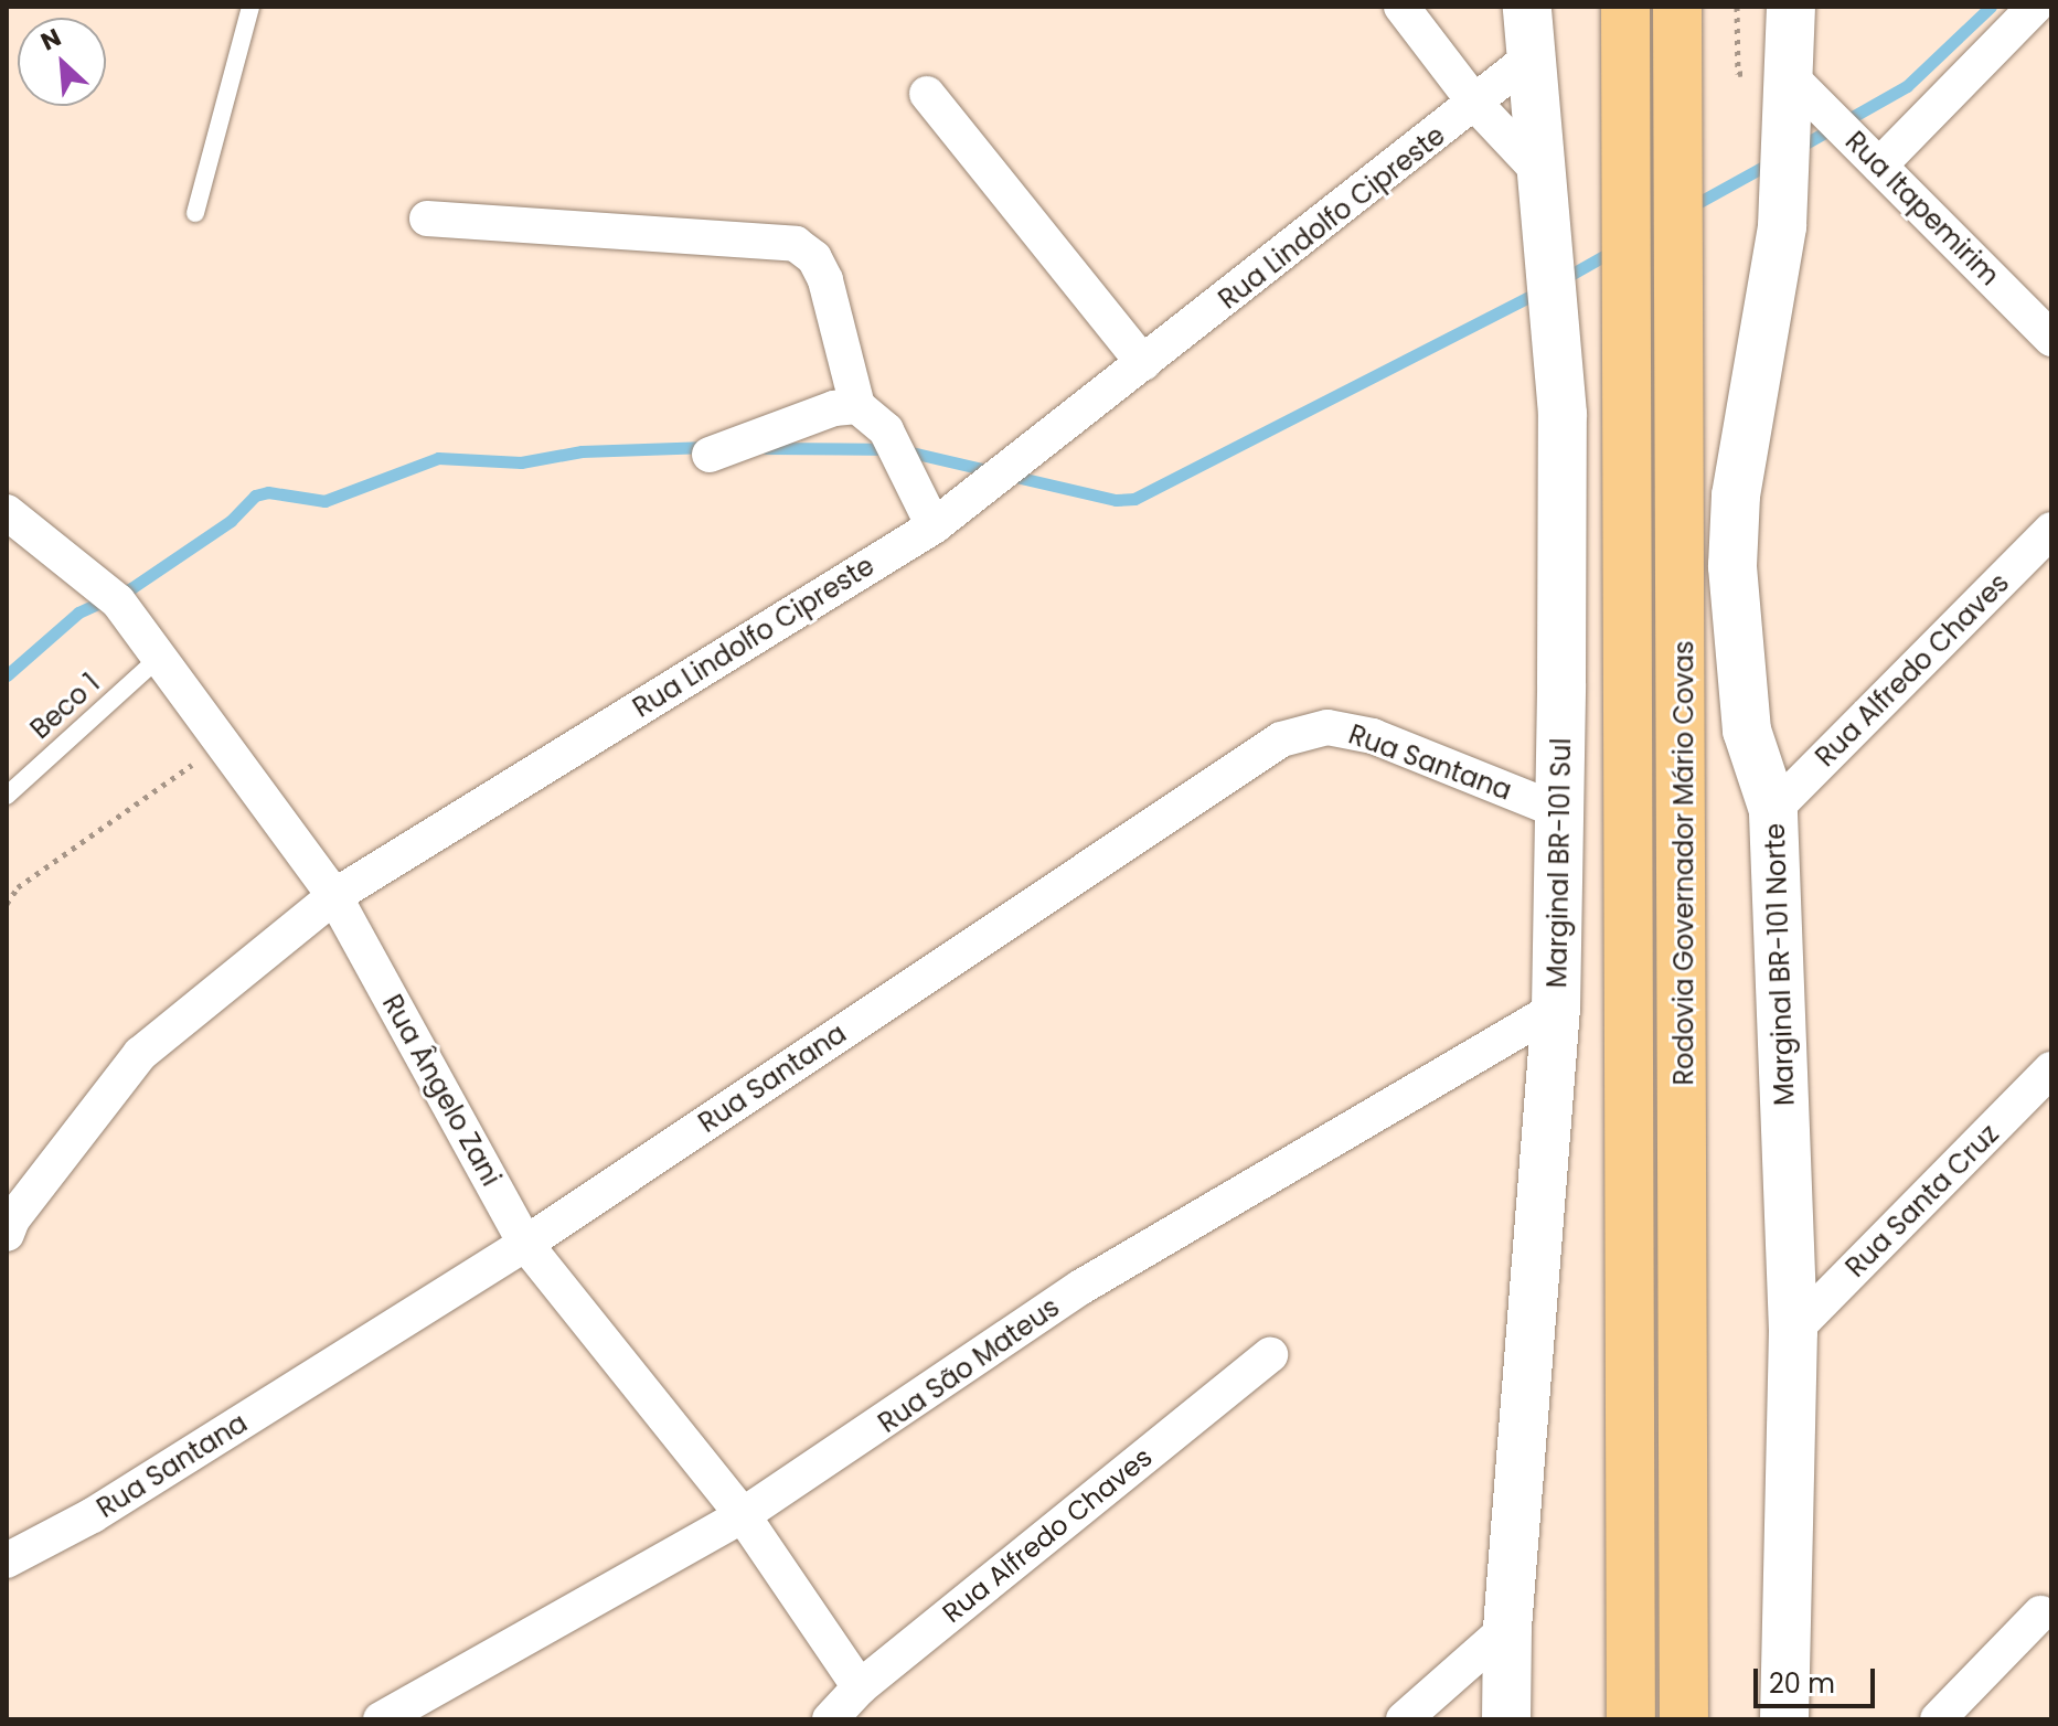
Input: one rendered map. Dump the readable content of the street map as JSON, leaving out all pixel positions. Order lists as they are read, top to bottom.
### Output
{
  "streets": {
    "highway": ["Rodovia Governador Mário Covas"],
    "main road": ["Marginal BR-101 Sul", "Marginal BR-101 Norte"],
    "street": [
      "Rua Itapemirim",
      "Rua Lindolfo Cipreste",
      "Rua Alfredo Chaves",
      "Rua Santana",
      "Rua Ângelo Zani",
      "Rua Santa Cruz",
      "Rua São Mateus"
    ],
    "lane": ["Beco 1"]
  },
  "crossings": [
    ["Rua Itapemirim", "Marginal BR-101 Norte"],
    ["Rua Lindolfo Cipreste", "Marginal BR-101 Sul"],
    ["Rua Lindolfo Cipreste", "Rua Ângelo Zani"],
    ["Rua Alfredo Chaves", "Marginal BR-101 Norte"],
    ["Rua Alfredo Chaves", "Rua Ângelo Zani"],
    ["Beco 1", "Rua Ângelo Zani"],
    ["Rua Santana", "Marginal BR-101 Sul"],
    ["Rua Santana", "Rua Ângelo Zani"],
    ["Marginal BR-101 Sul", "Rua São Mateus"],
    ["Marginal BR-101 Norte", "Rua Santa Cruz"],
    ["Rua Ângelo Zani", "Rua São Mateus"]
  ],
  "scale_bar": "20 m",
  "north": "top left"
}
